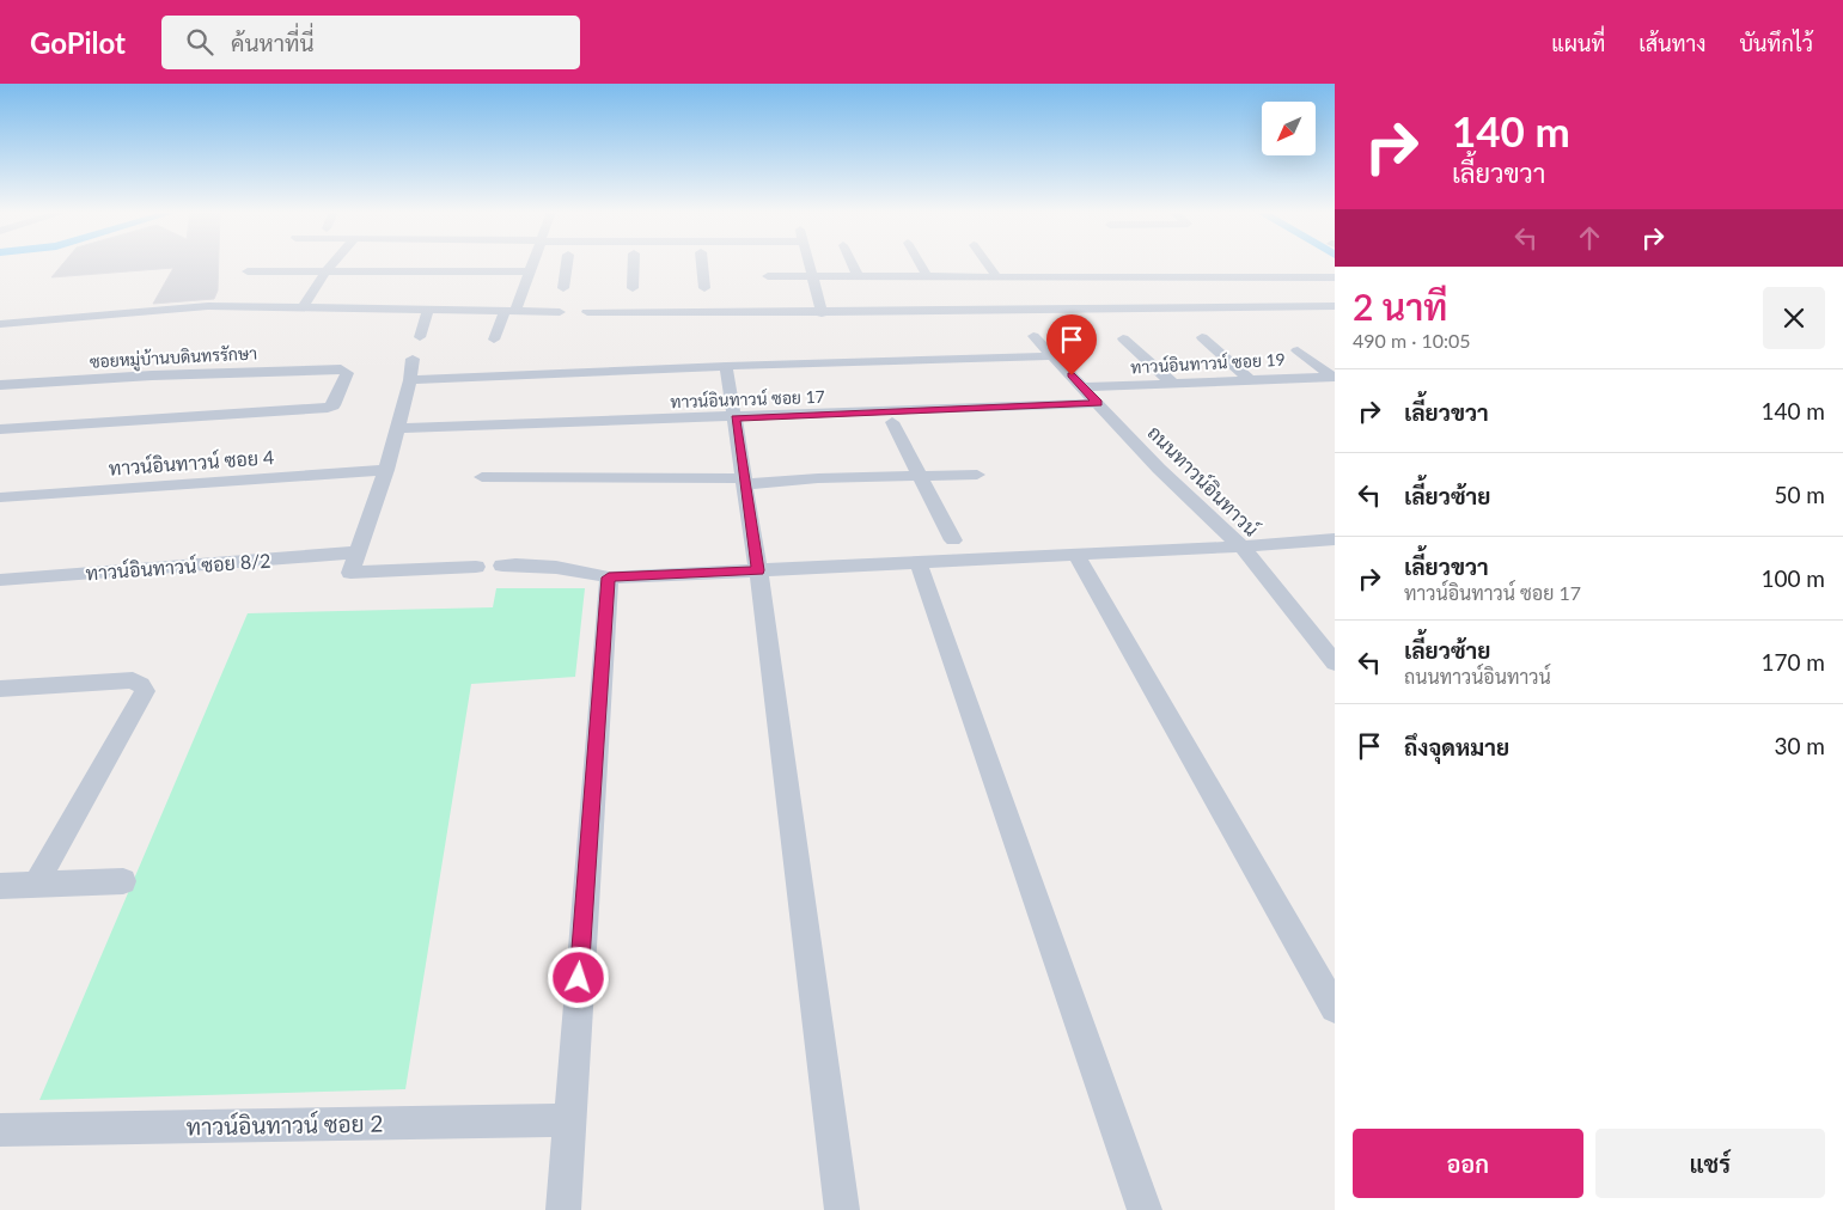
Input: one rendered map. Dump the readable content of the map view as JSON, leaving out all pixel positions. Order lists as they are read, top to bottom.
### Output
{
  "streets": {
    "street": [
      "ซอยหมู่บ้านบดินทรรักษา",
      "ทาวน์อินทาวน์ ซอย 19",
      "ทาวน์อินทาวน์ ซอย 17",
      "ทาวน์อินทาวน์ ซอย 4",
      "ถนนทาวน์อินทาวน์",
      "ทาวน์อินทาวน์ ซอย 8/2",
      "ทาวน์อินทาวน์ ซอย 2"
    ]
  },
  "crossings": [
    ["ทาวน์อินทาวน์ ซอย 19", "ถนนทาวน์อินทาวน์"],
    ["ทาวน์อินทาวน์ ซอย 17", "ถนนทาวน์อินทาวน์"]
  ],
  "north": "bottom left",
  "page": {
    "header": "GoPilot",
    "search": "ค้นหาที่นี่",
    "nav": ["แผนที่", "เส้นทาง", "บันทึกไว้"],
    "turn": ["140 m", "เลี้ยวขวา"],
    "heading": ["2 นาที", "490 m · 10:05"],
    "list": [
      {
        "name": "เลี้ยวขวา",
        "value": "140 m"
      },
      {
        "name": "เลี้ยวซ้าย",
        "value": "50 m"
      },
      {
        "name": "เลี้ยวขวา",
        "note": "ทาวน์อินทาวน์ ซอย 17",
        "value": "100 m"
      },
      {
        "name": "เลี้ยวซ้าย",
        "note": "ถนนทาวน์อินทาวน์",
        "value": "170 m"
      },
      {
        "name": "ถึงจุดหมาย",
        "value": "30 m"
      }
    ],
    "buttons": ["ออก", "แชร์"]
  }
}
